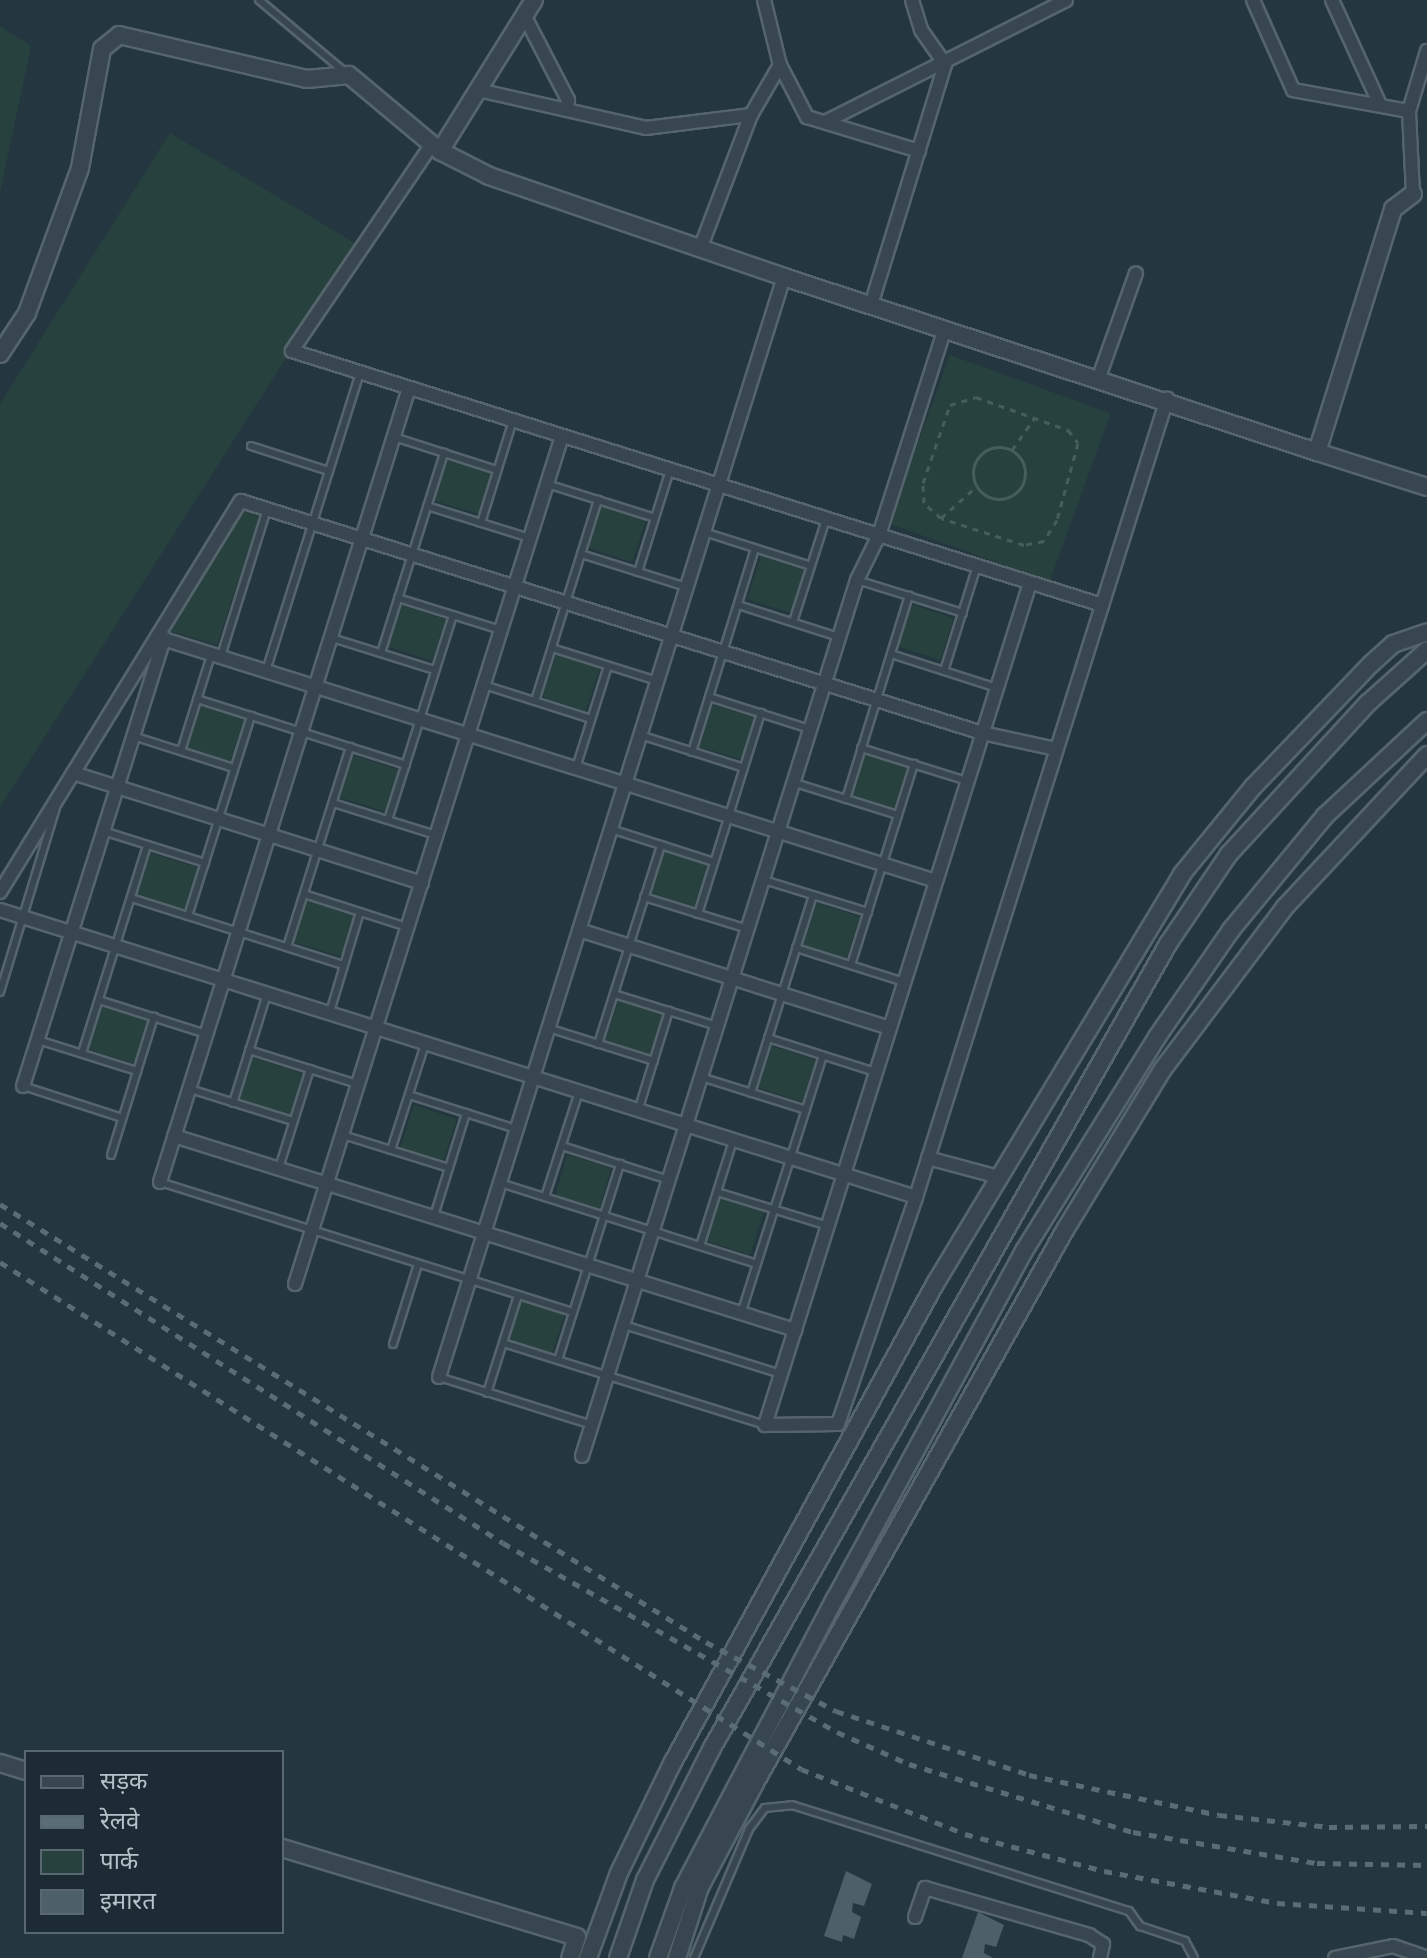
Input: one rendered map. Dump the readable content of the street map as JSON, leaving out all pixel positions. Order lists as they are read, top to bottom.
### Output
{
  "legend": [
    "सड़क",
    "रेलवे",
    "पार्क",
    "इमारत"
  ]
}
